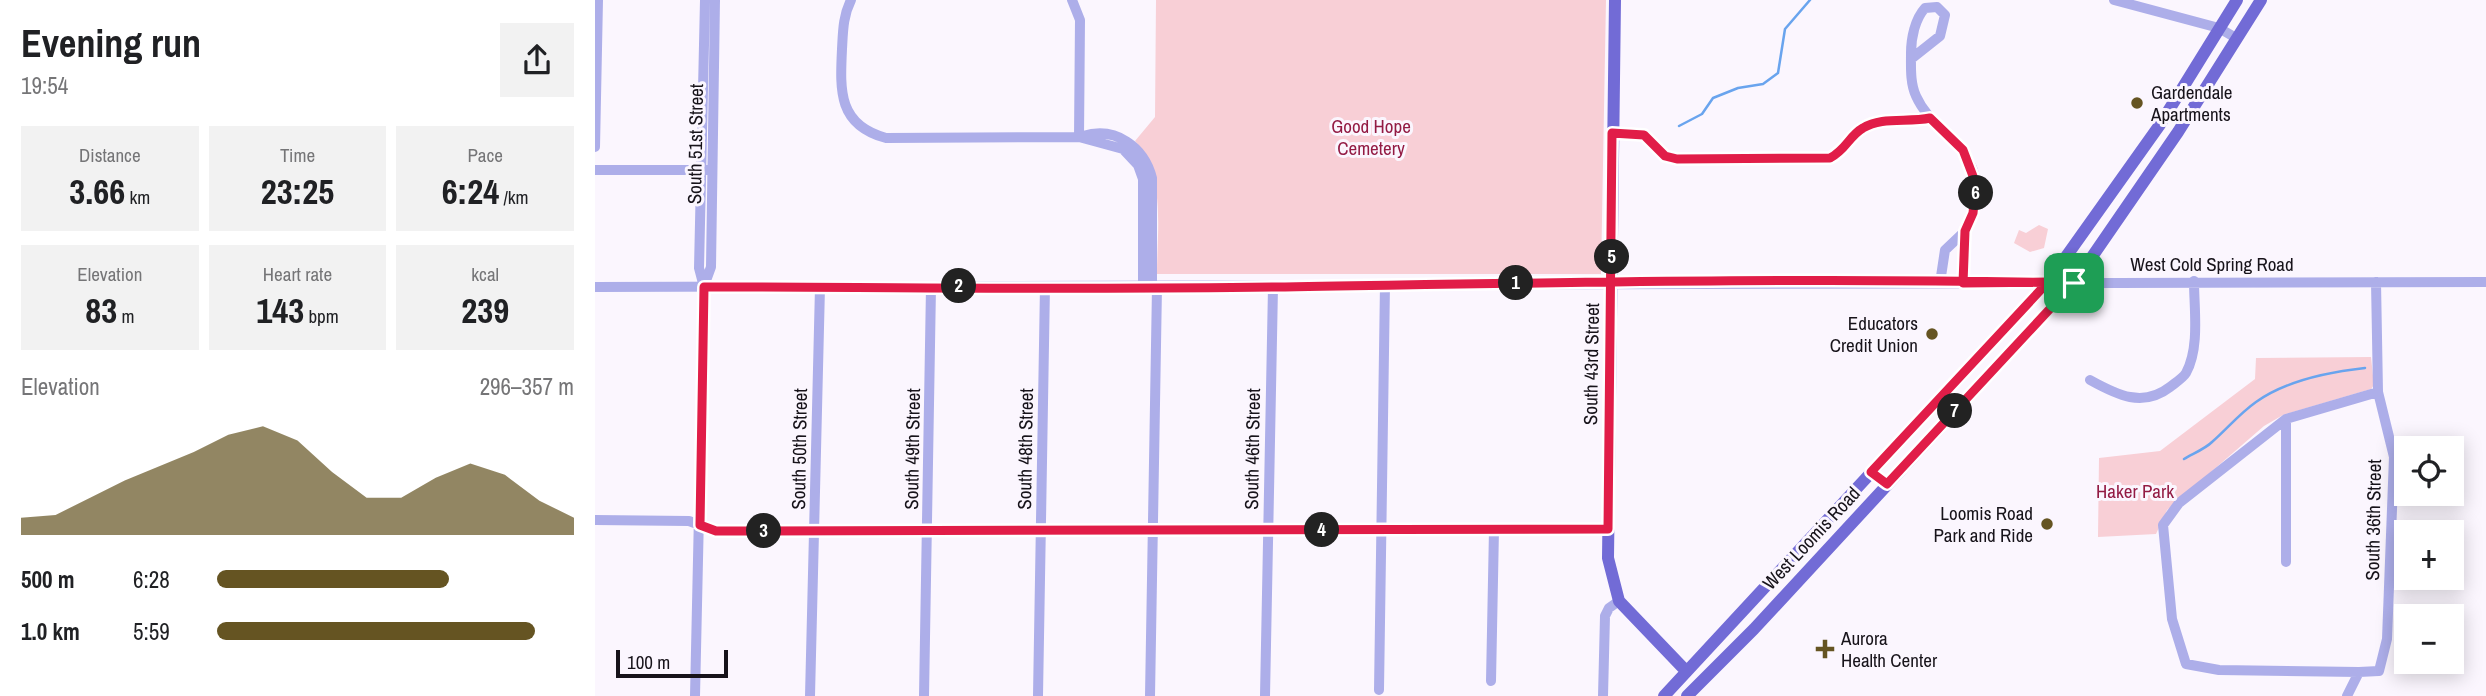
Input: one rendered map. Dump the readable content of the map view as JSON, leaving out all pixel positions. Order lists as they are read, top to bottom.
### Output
{
  "streets": {
    "main road": ["South 43rd Street", "West Loomis Road"],
    "street": [
      "South 51st Street",
      "West Cold Spring Road",
      "South 50th Street",
      "South 49th Street",
      "South 48th Street",
      "South 46th Street",
      "South 36th Street"
    ]
  },
  "crossings": [
    ["South 51st Street", "West Cold Spring Road"],
    ["West Cold Spring Road", "South 43rd Street"],
    ["West Cold Spring Road", "South 50th Street"],
    ["West Cold Spring Road", "South 49th Street"],
    ["West Cold Spring Road", "South 48th Street"],
    ["West Cold Spring Road", "South 46th Street"],
    ["West Cold Spring Road", "South 36th Street"],
    ["West Cold Spring Road", "West Loomis Road"],
    ["South 43rd Street", "West Loomis Road"]
  ],
  "parks": ["Good Hope Cemetery", "Haker Park"],
  "places": {
    "other": ["Gardendale Apartments", "Educators Credit Union", "Loomis Road Park and Ride"],
    "health": ["Aurora Health Center"]
  },
  "scale_bar": "100 m",
  "page": {
    "heading": ["Evening run", "19:54"],
    "stats": [
      ["Distance", "3.66 km"],
      ["Time", "23:25"],
      ["Pace", "6:24 /km"],
      ["Elevation", "83 m"],
      ["Heart rate", "143 bpm"],
      ["kcal", "239"]
    ],
    "pins": [
      "6",
      "5",
      "1",
      "2",
      "7",
      "4",
      "3"
    ],
    "chart": ["Elevation", "296–357 m"],
    "map_buttons": ["+", "−"],
    "list": [
      {
        "name": "500 m",
        "note": "6:28"
      },
      {
        "name": "1.0 km",
        "note": "5:59"
      }
    ],
    "scale": "100 m"
  }
}
